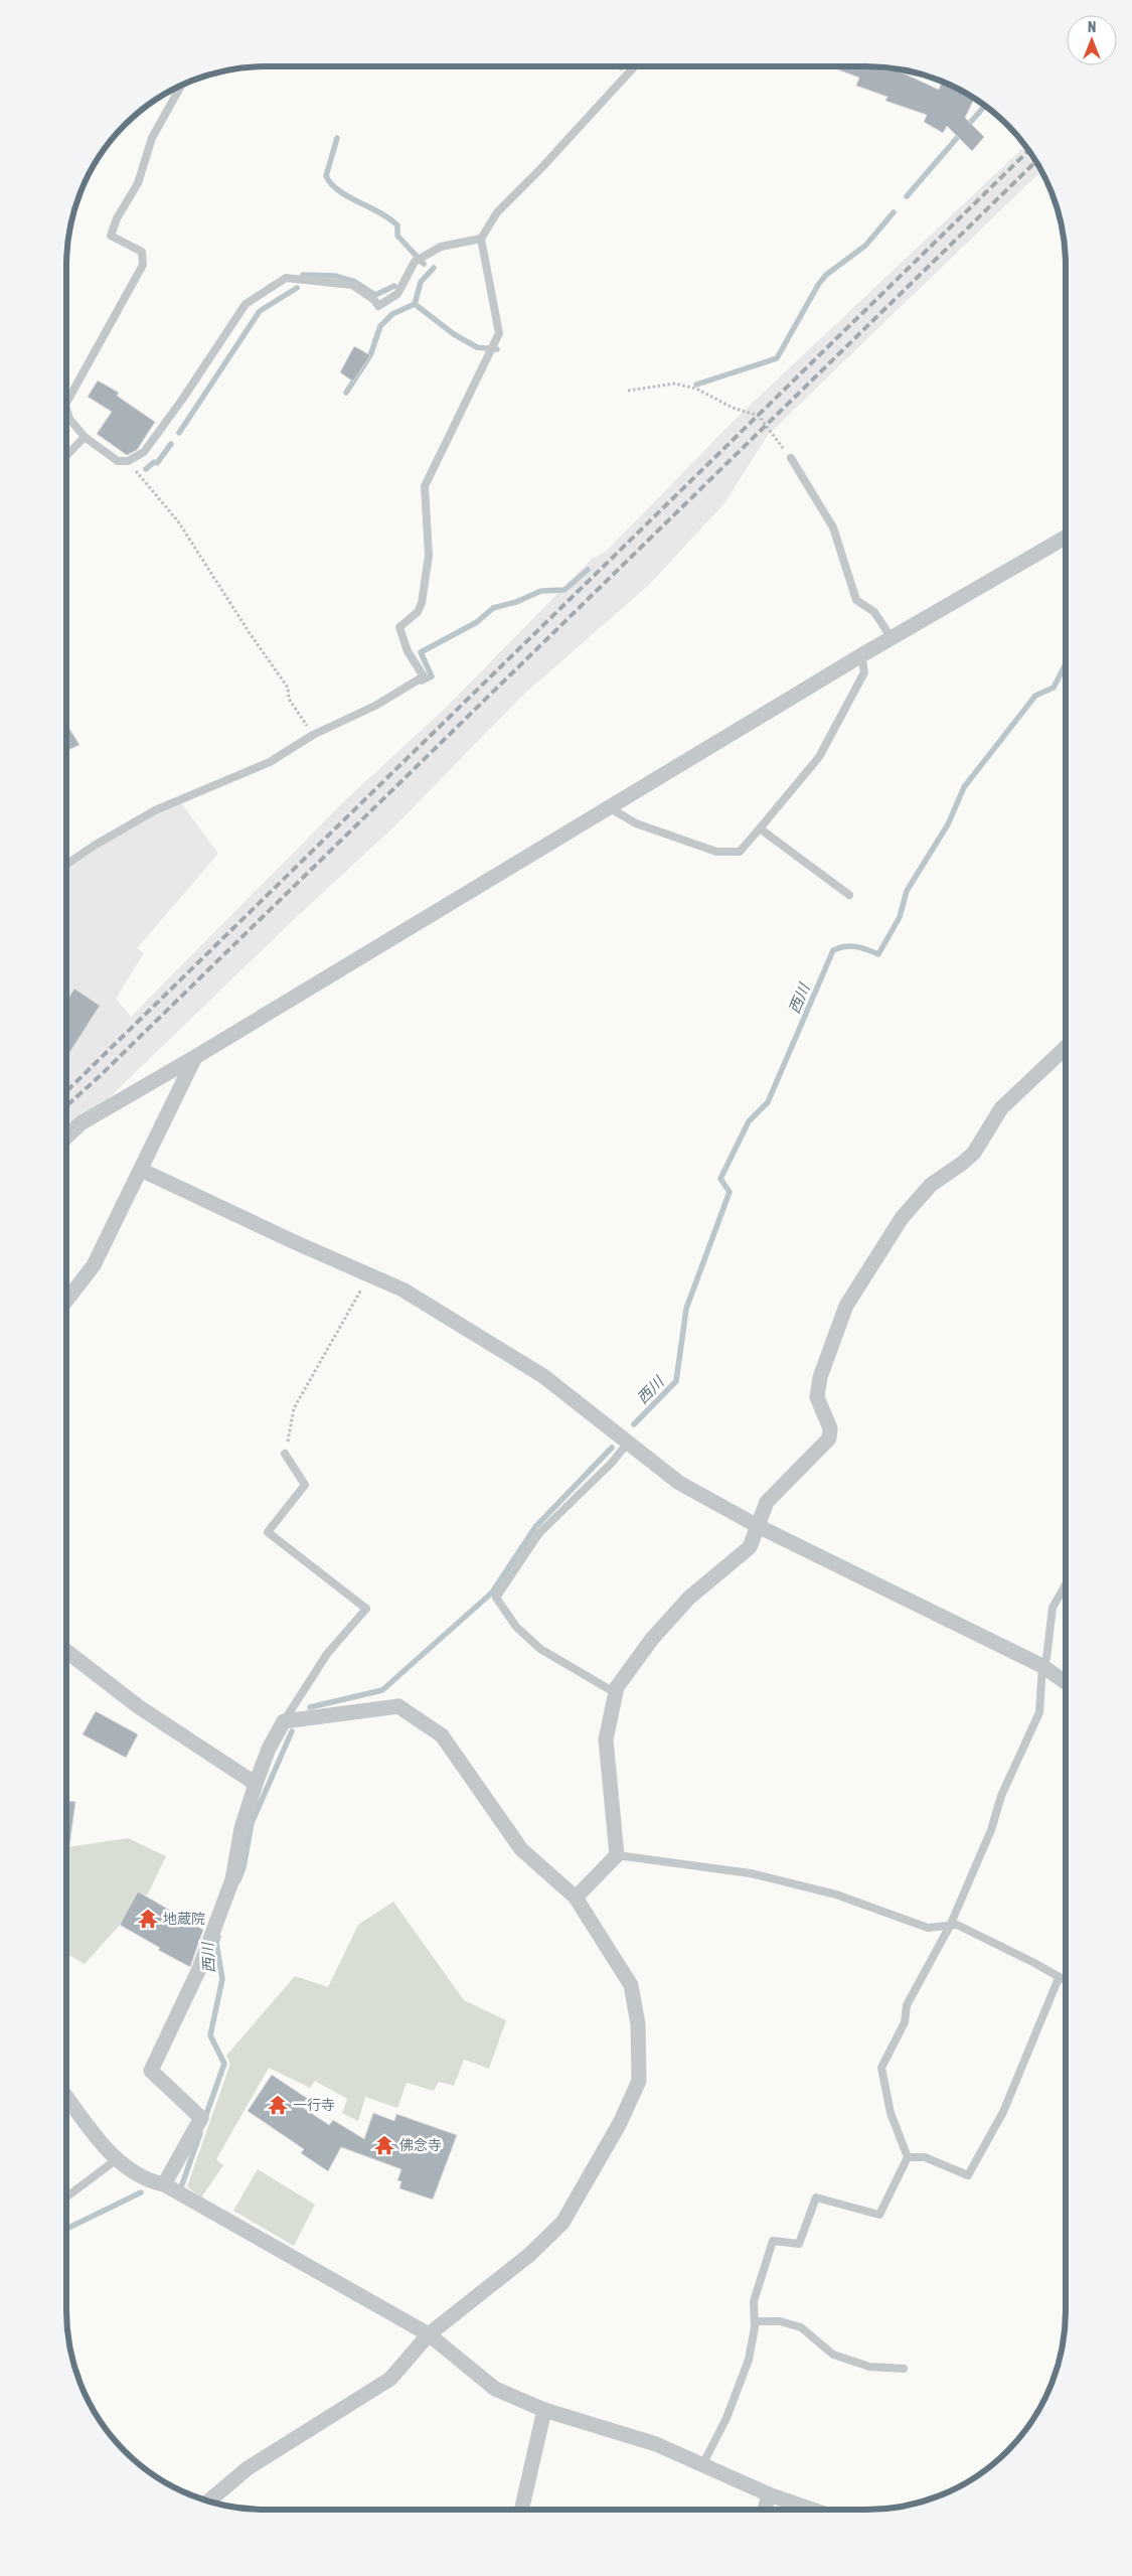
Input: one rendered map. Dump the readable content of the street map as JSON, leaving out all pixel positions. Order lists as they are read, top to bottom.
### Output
{
  "water": ["西川"],
  "places": {
    "temple": ["地蔵院", "一行寺", "佛念寺"]
  },
  "north": "top"
}
